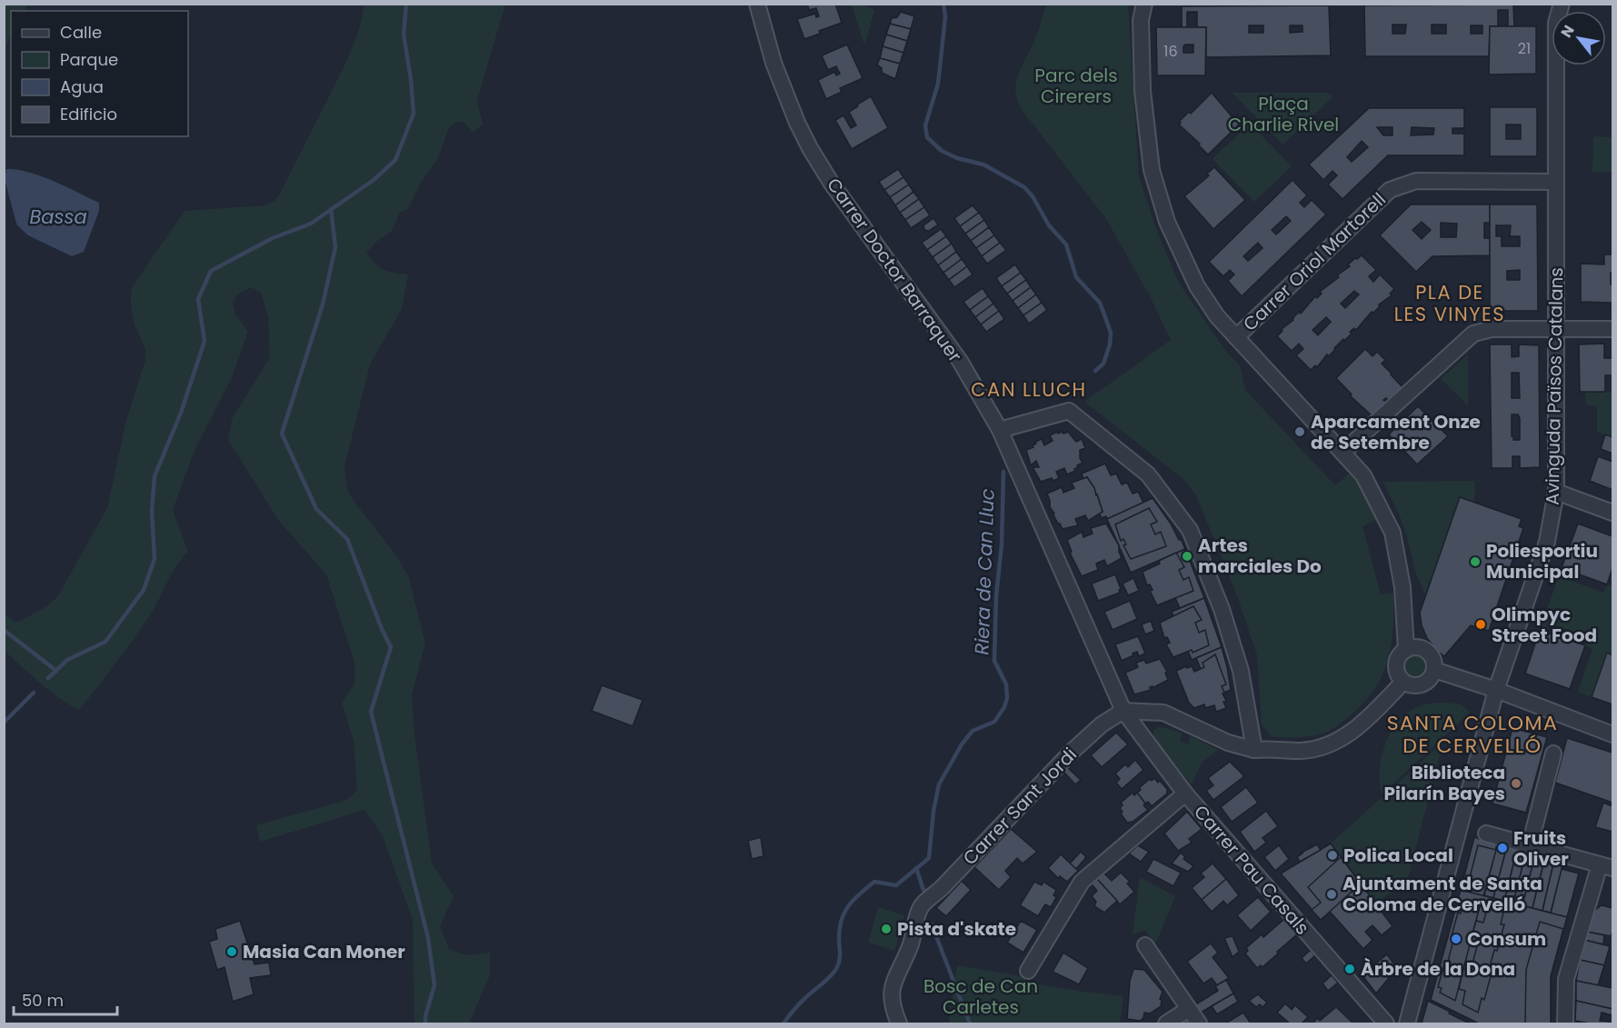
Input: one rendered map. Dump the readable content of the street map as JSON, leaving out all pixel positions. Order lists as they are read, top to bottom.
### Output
{
  "streets": {
    "street": [
      "Carrer Oriol Martorell",
      "Carrer Doctor Barraquer",
      "Avinguda Països Catalans",
      "Carrer Sant Jordi",
      "Carrer Pau Casals"
    ]
  },
  "crossings": [
    ["Carrer Oriol Martorell", "Avinguda Països Catalans"],
    ["Carrer Doctor Barraquer", "Carrer Sant Jordi"],
    ["Carrer Doctor Barraquer", "Carrer Pau Casals"],
    ["Carrer Sant Jordi", "Carrer Pau Casals"]
  ],
  "districts": ["PLA DE LES VINYES", "CAN LLUCH", "SANTA COLOMA DE CERVELLÓ"],
  "water": ["Bassa", "Riera de Can Lluc"],
  "parks": ["Parc dels Cirerers", "Plaça Charlie Rivel", "Bosc de Can Carletes"],
  "places": [
    "Aparcament Onze de Setembre",
    "Artes marciales Do",
    "Poliesportiu Municipal",
    "Olimpyc Street Food",
    "Biblioteca Pilarín Bayes",
    "Fruits Oliver",
    "Polica Local",
    "Ajuntament de Santa Coloma de Cervelló",
    "Pista d'skate",
    "Consum",
    "Masia Can Moner",
    "Àrbre de la Dona"
  ],
  "house_numbers": ["21", "16"],
  "legend": [
    "Calle",
    "Parque",
    "Agua",
    "Edificio"
  ],
  "scale_bar": "50 m",
  "north": "top left"
}
